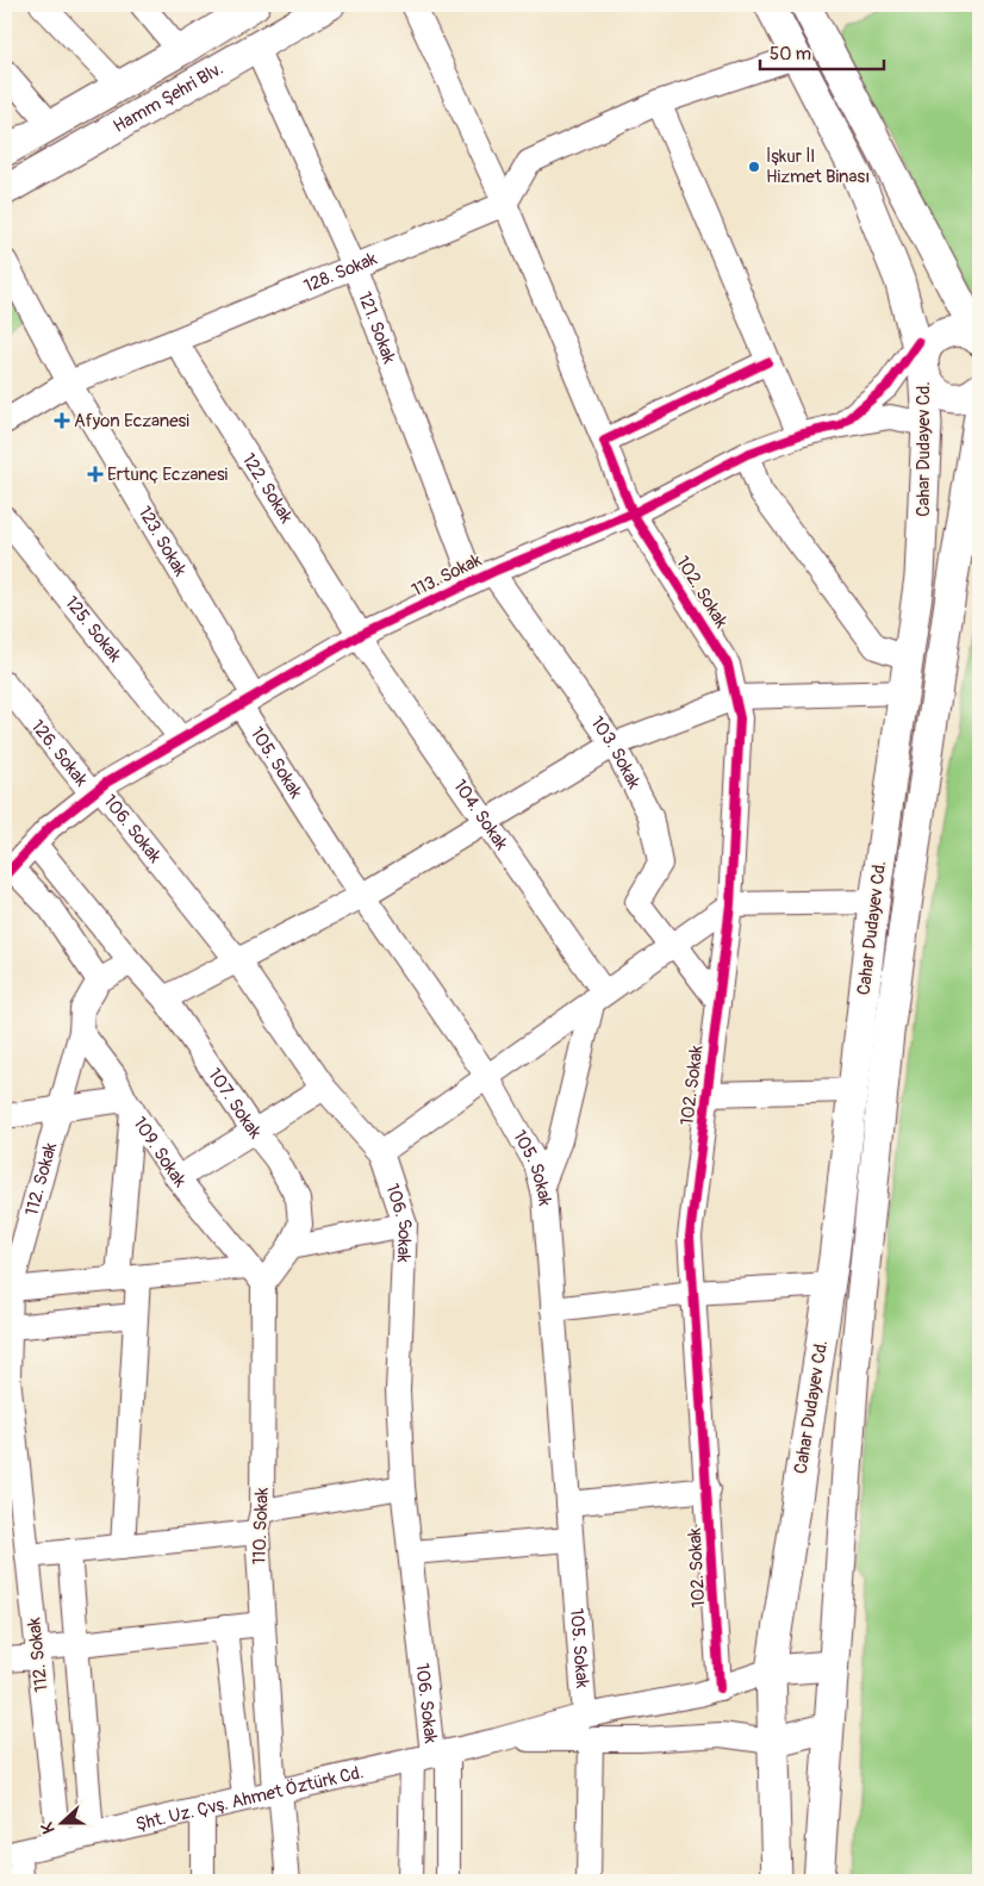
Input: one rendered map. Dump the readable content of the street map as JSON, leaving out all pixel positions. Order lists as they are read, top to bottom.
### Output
{
  "streets": {
    "main road": ["Hamm Şehri Blv.", "Cahar Dudayev Cd."],
    "street": [
      "128. Sokak",
      "121. Sokak",
      "122. Sokak",
      "123. Sokak",
      "113. Sokak",
      "102. Sokak",
      "125. Sokak",
      "126. Sokak",
      "103. Sokak",
      "105. Sokak",
      "104. Sokak",
      "106. Sokak",
      "107. Sokak",
      "109. Sokak",
      "112. Sokak",
      "110. Sokak",
      "Şht. Uz. Çvş. Ahmet Öztürk Cd."
    ]
  },
  "crossings": [
    ["Hamm Şehri Blv.", "121. Sokak"],
    ["128. Sokak", "121. Sokak"],
    ["128. Sokak", "122. Sokak"],
    ["128. Sokak", "123. Sokak"],
    ["128. Sokak", "102. Sokak"],
    ["121. Sokak", "113. Sokak"],
    ["121. Sokak", "103. Sokak"],
    ["Cahar Dudayev Cd.", "113. Sokak"],
    ["Cahar Dudayev Cd.", "Şht. Uz. Çvş. Ahmet Öztürk Cd."],
    ["122. Sokak", "113. Sokak"],
    ["122. Sokak", "104. Sokak"],
    ["123. Sokak", "113. Sokak"],
    ["123. Sokak", "105. Sokak"],
    ["113. Sokak", "102. Sokak"],
    ["113. Sokak", "125. Sokak"],
    ["113. Sokak", "126. Sokak"],
    ["113. Sokak", "103. Sokak"],
    ["113. Sokak", "105. Sokak"],
    ["113. Sokak", "104. Sokak"],
    ["113. Sokak", "106. Sokak"],
    ["113. Sokak", "107. Sokak"],
    ["102. Sokak", "Şht. Uz. Çvş. Ahmet Öztürk Cd."],
    ["126. Sokak", "106. Sokak"],
    ["105. Sokak", "Şht. Uz. Çvş. Ahmet Öztürk Cd."],
    ["106. Sokak", "Şht. Uz. Çvş. Ahmet Öztürk Cd."],
    ["107. Sokak", "109. Sokak"],
    ["107. Sokak", "110. Sokak"],
    ["109. Sokak", "112. Sokak"],
    ["109. Sokak", "110. Sokak"],
    ["112. Sokak", "Şht. Uz. Çvş. Ahmet Öztürk Cd."],
    ["110. Sokak", "Şht. Uz. Çvş. Ahmet Öztürk Cd."]
  ],
  "places": {
    "other": ["İşkur İl Hizmet Binası"],
    "health": ["Afyon Eczanesi", "Ertunç Eczanesi"]
  },
  "scale_bar": "50 m",
  "north": "left"
}
